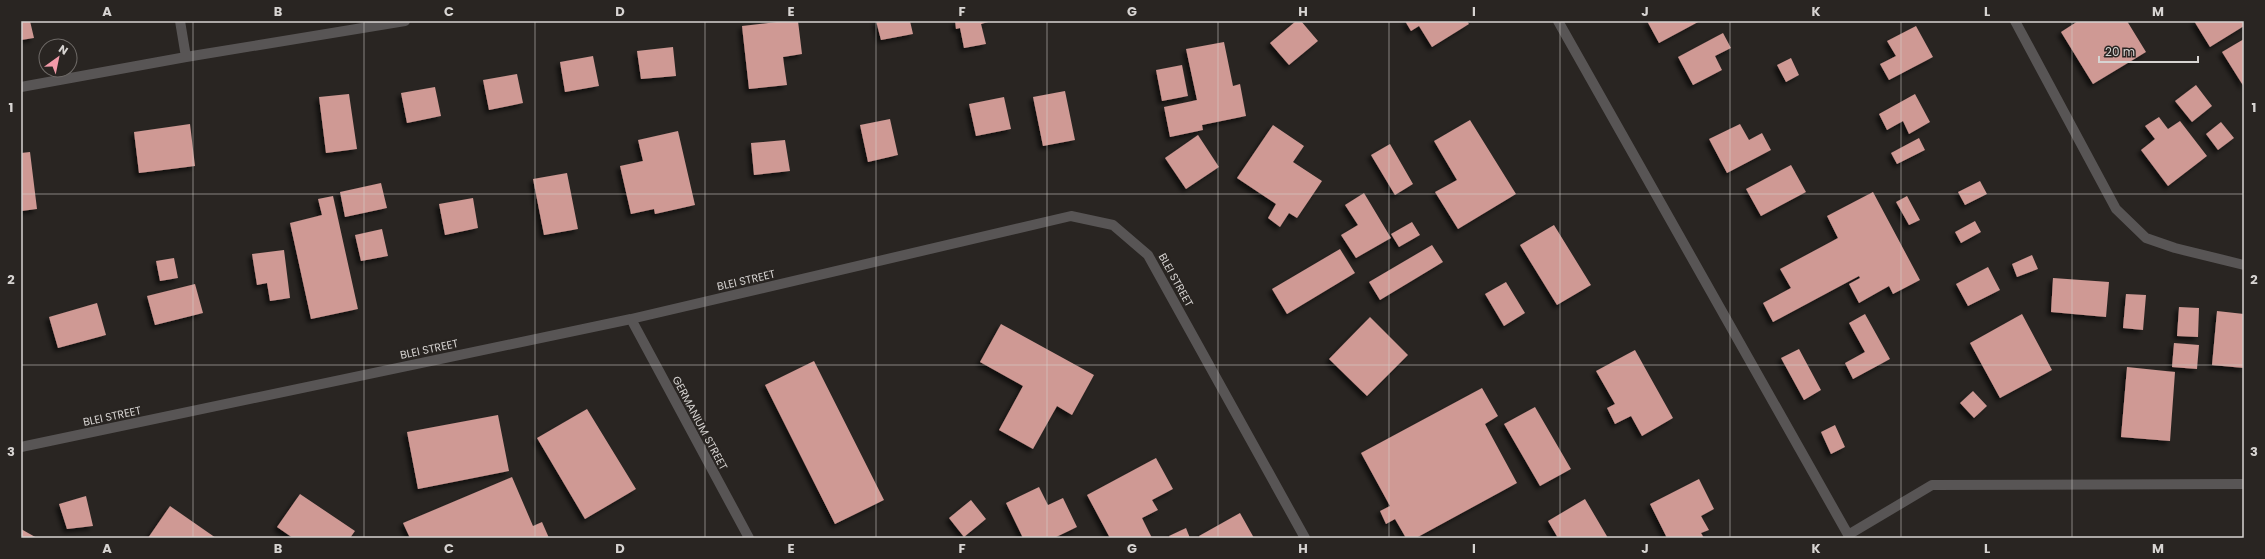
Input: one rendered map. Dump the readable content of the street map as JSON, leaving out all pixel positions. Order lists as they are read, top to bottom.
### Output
{
  "streets": {
    "street": ["BLEI STREET", "GERMANIUM STREET"]
  },
  "crossings": [
    ["BLEI STREET", "GERMANIUM STREET"]
  ],
  "scale_bar": "20 m",
  "north": "top right",
  "grid": {
    "columns": [
      "A",
      "B",
      "C",
      "D",
      "E",
      "F",
      "G",
      "H",
      "I",
      "J",
      "K",
      "L",
      "M"
    ],
    "rows": ["1", "2", "3"]
  }
}
